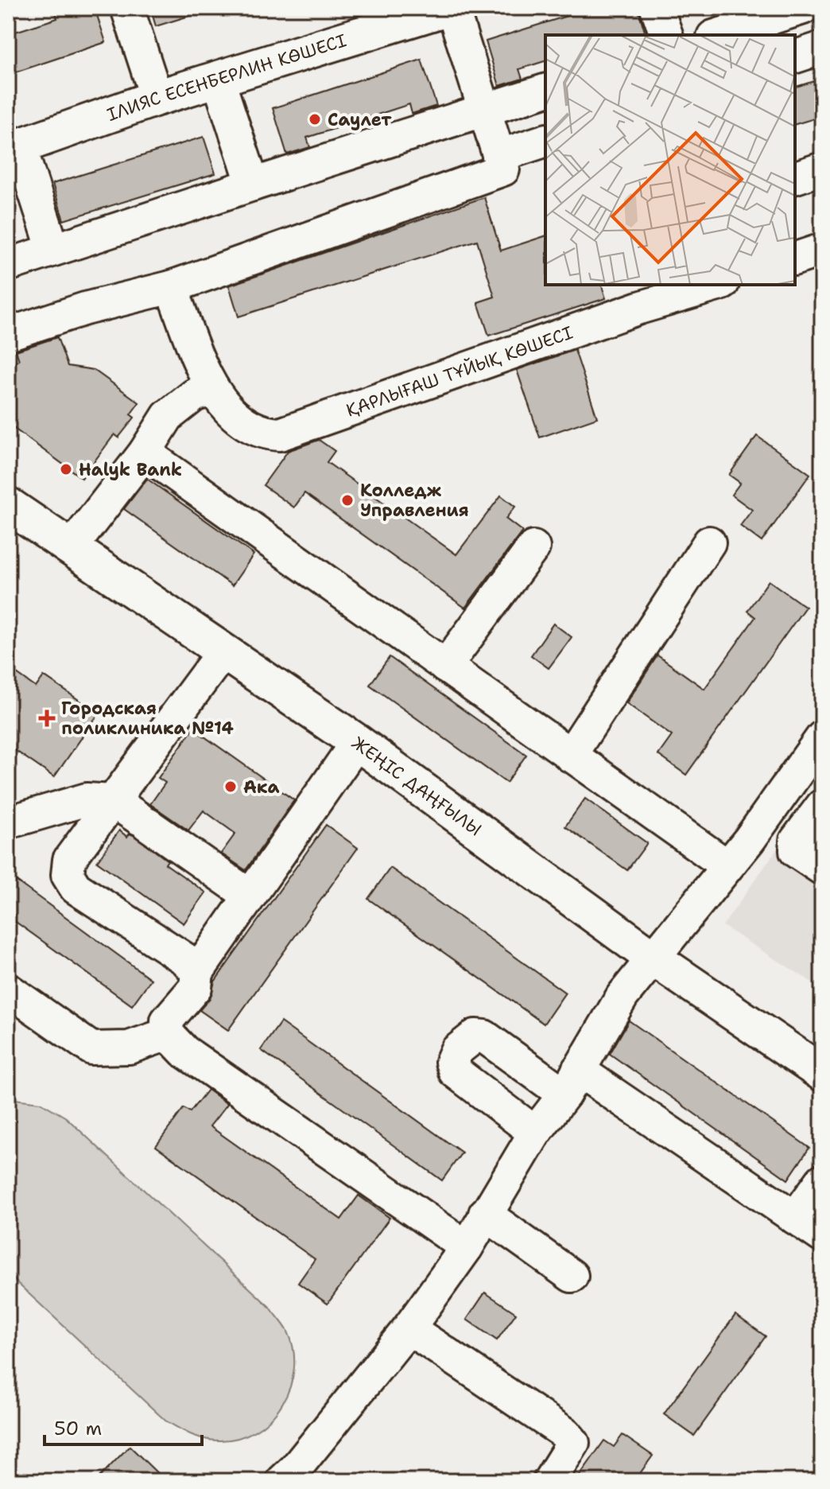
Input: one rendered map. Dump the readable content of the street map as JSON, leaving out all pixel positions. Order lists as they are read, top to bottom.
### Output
{
  "streets": {
    "main road": ["ІЛИЯС ЕСЕНБЕРЛИН КӨШЕСІ", "ЖЕҢІС ДАҢҒЫЛЫ"],
    "street": ["ҚАРЛЫҒАШ ТҰЙЫҚ КӨШЕСІ"]
  },
  "places": {
    "other": [
      "Саулет",
      "Halyk Bank",
      "Колледж Управления",
      "Ака"
    ],
    "health": ["Городская поликлиника №14"]
  },
  "scale_bar": "50 m"
}
